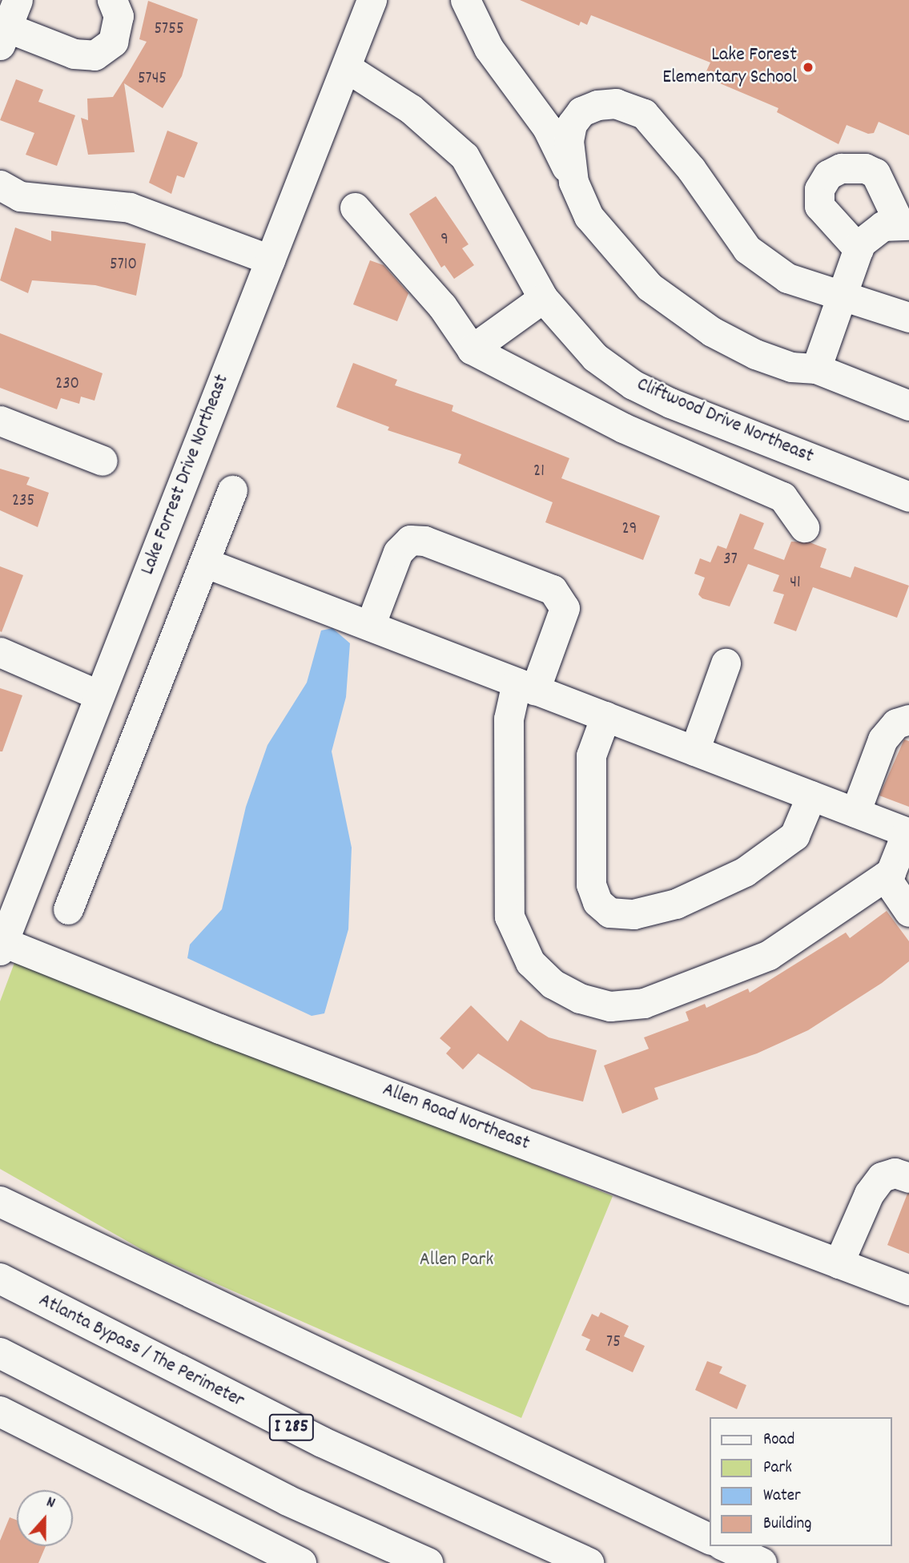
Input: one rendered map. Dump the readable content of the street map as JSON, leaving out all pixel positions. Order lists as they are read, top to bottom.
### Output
{
  "streets": {
    "highway": ["Atlanta Bypass / The Perimeter", "I 285"],
    "street": ["Cliftwood Drive Northeast", "Lake Forrest Drive Northeast", "Allen Road Northeast"]
  },
  "crossings": [
    ["Cliftwood Drive Northeast", "Lake Forrest Drive Northeast"],
    ["Lake Forrest Drive Northeast", "Allen Road Northeast"]
  ],
  "parks": ["Allen Park"],
  "places": ["Lake Forest Elementary School"],
  "house_numbers": [
    "5755",
    "5745",
    "9",
    "5710",
    "230",
    "21",
    "235",
    "29",
    "37",
    "41",
    "75"
  ],
  "legend": [
    "Road",
    "Park",
    "Water",
    "Building"
  ],
  "north": "top"
}
